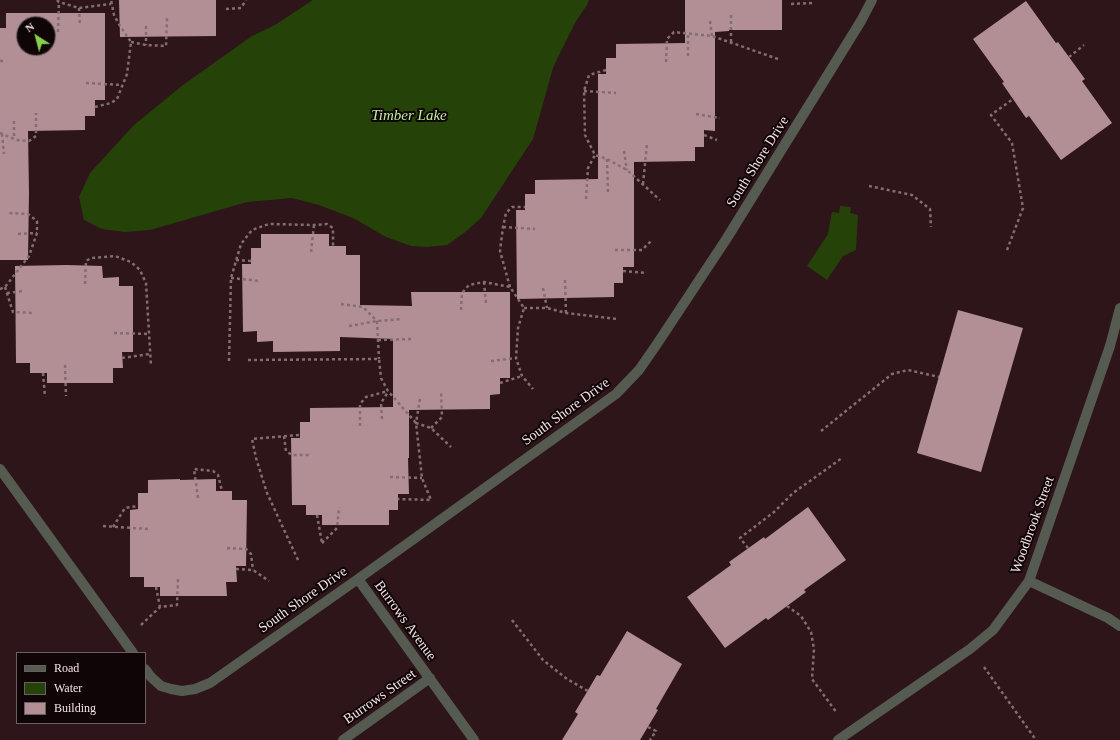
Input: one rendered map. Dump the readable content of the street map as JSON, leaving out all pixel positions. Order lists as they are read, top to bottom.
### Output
{
  "streets": {
    "street": [
      "South Shore Drive",
      "Woodbrook Street",
      "Burrows Avenue",
      "Burrows Street"
    ]
  },
  "crossings": [
    ["South Shore Drive", "Burrows Avenue"],
    ["Burrows Avenue", "Burrows Street"]
  ],
  "water": ["Timber Lake"],
  "legend": ["Road", "Water", "Building"],
  "north": "top left"
}
